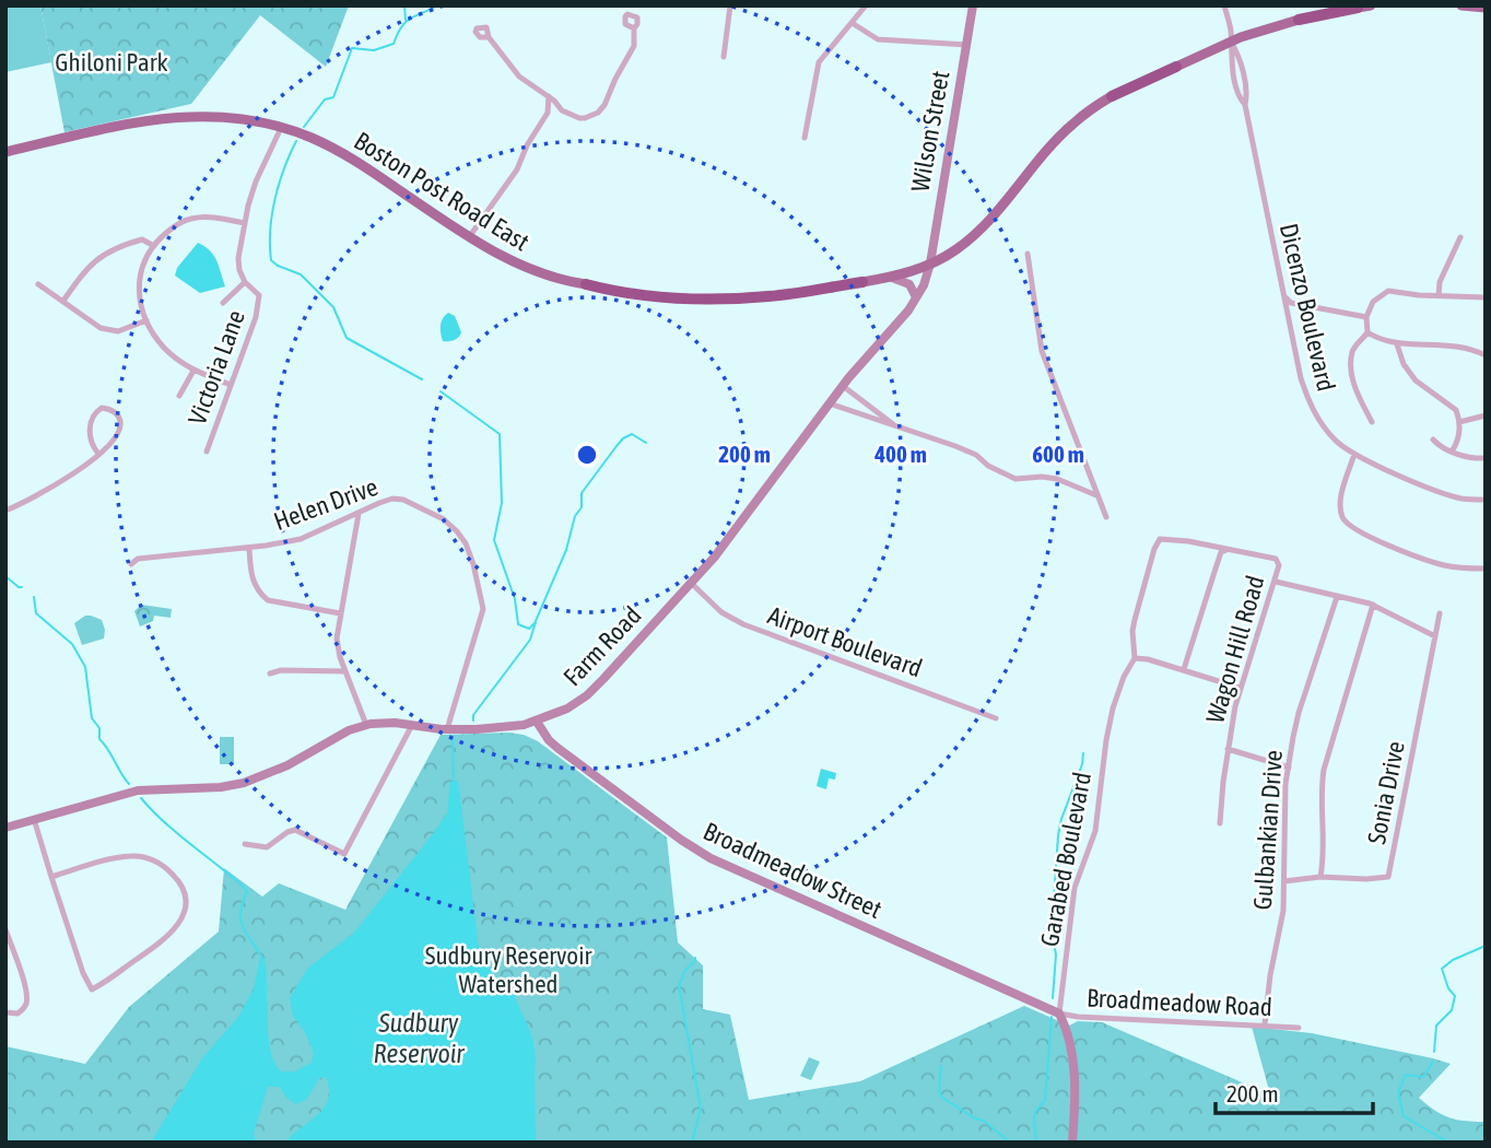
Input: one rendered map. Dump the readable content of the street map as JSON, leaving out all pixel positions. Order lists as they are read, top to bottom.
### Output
{
  "streets": {
    "highway": ["Boston Post Road East"],
    "street": [
      "Wilson Street",
      "Dicenzo Boulevard",
      "Victoria Lane",
      "Helen Drive",
      "Airport Boulevard",
      "Farm Road",
      "Wagon Hill Road",
      "Sonia Drive",
      "Gulbankian Drive",
      "Garabed Boulevard",
      "Broadmeadow Street",
      "Broadmeadow Road"
    ]
  },
  "crossings": [
    ["Wilson Street", "Boston Post Road East"],
    ["Wilson Street", "Farm Road"],
    ["Boston Post Road East", "Dicenzo Boulevard"],
    ["Boston Post Road East", "Victoria Lane"],
    ["Boston Post Road East", "Farm Road"],
    ["Helen Drive", "Farm Road"],
    ["Airport Boulevard", "Farm Road"],
    ["Farm Road", "Broadmeadow Street"],
    ["Wagon Hill Road", "Garabed Boulevard"],
    ["Sonia Drive", "Gulbankian Drive"],
    ["Gulbankian Drive", "Broadmeadow Road"],
    ["Garabed Boulevard", "Broadmeadow Street"],
    ["Garabed Boulevard", "Broadmeadow Road"],
    ["Broadmeadow Street", "Broadmeadow Road"]
  ],
  "water": ["Sudbury Reservoir"],
  "parks": ["Ghiloni Park", "Sudbury Reservoir Watershed"],
  "scale_bar": "200 m",
  "rings": ["200 m", "400 m", "600 m"]
}
